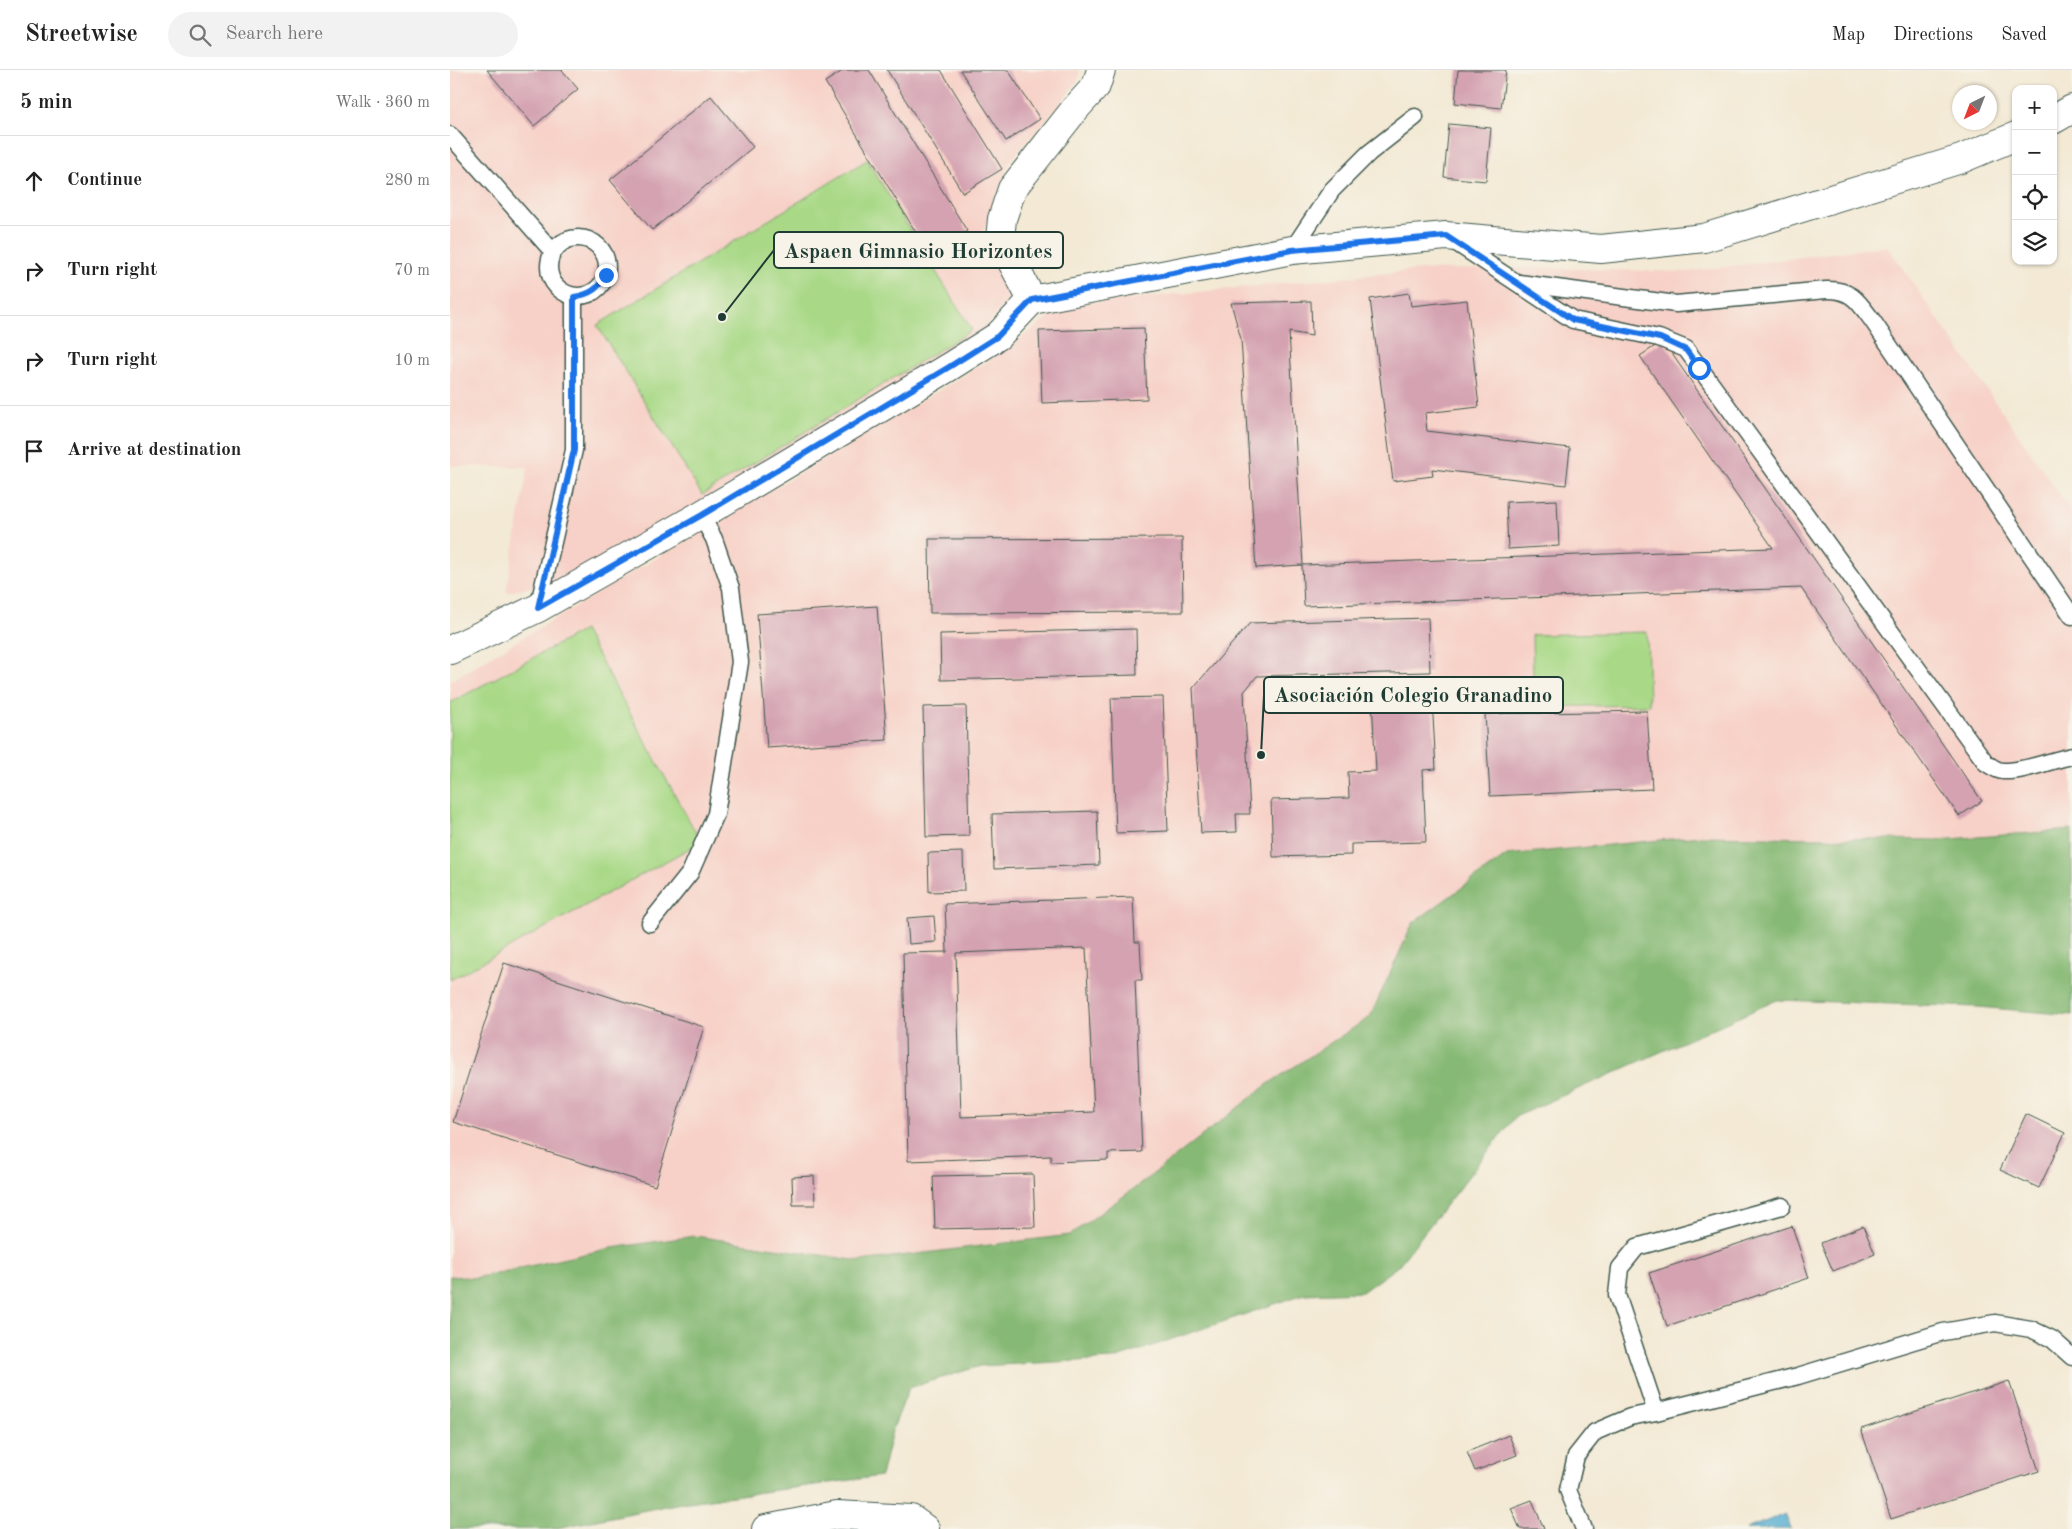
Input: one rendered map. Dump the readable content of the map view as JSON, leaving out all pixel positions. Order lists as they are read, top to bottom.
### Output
{
  "places": ["Aspaen Gimnasio Horizontes", "Asociación Colegio Granadino"],
  "north": "bottom left",
  "page": {
    "header": "Streetwise",
    "search": "Search here",
    "nav": ["Map", "Directions", "Saved"],
    "heading": ["5 min", "Walk · 360 m"],
    "map_buttons": ["+", "−"],
    "list": [
      ["Continue", "280 m"],
      ["Turn right", "70 m"],
      ["Turn right", "10 m"],
      "Arrive at destination"
    ]
  }
}
